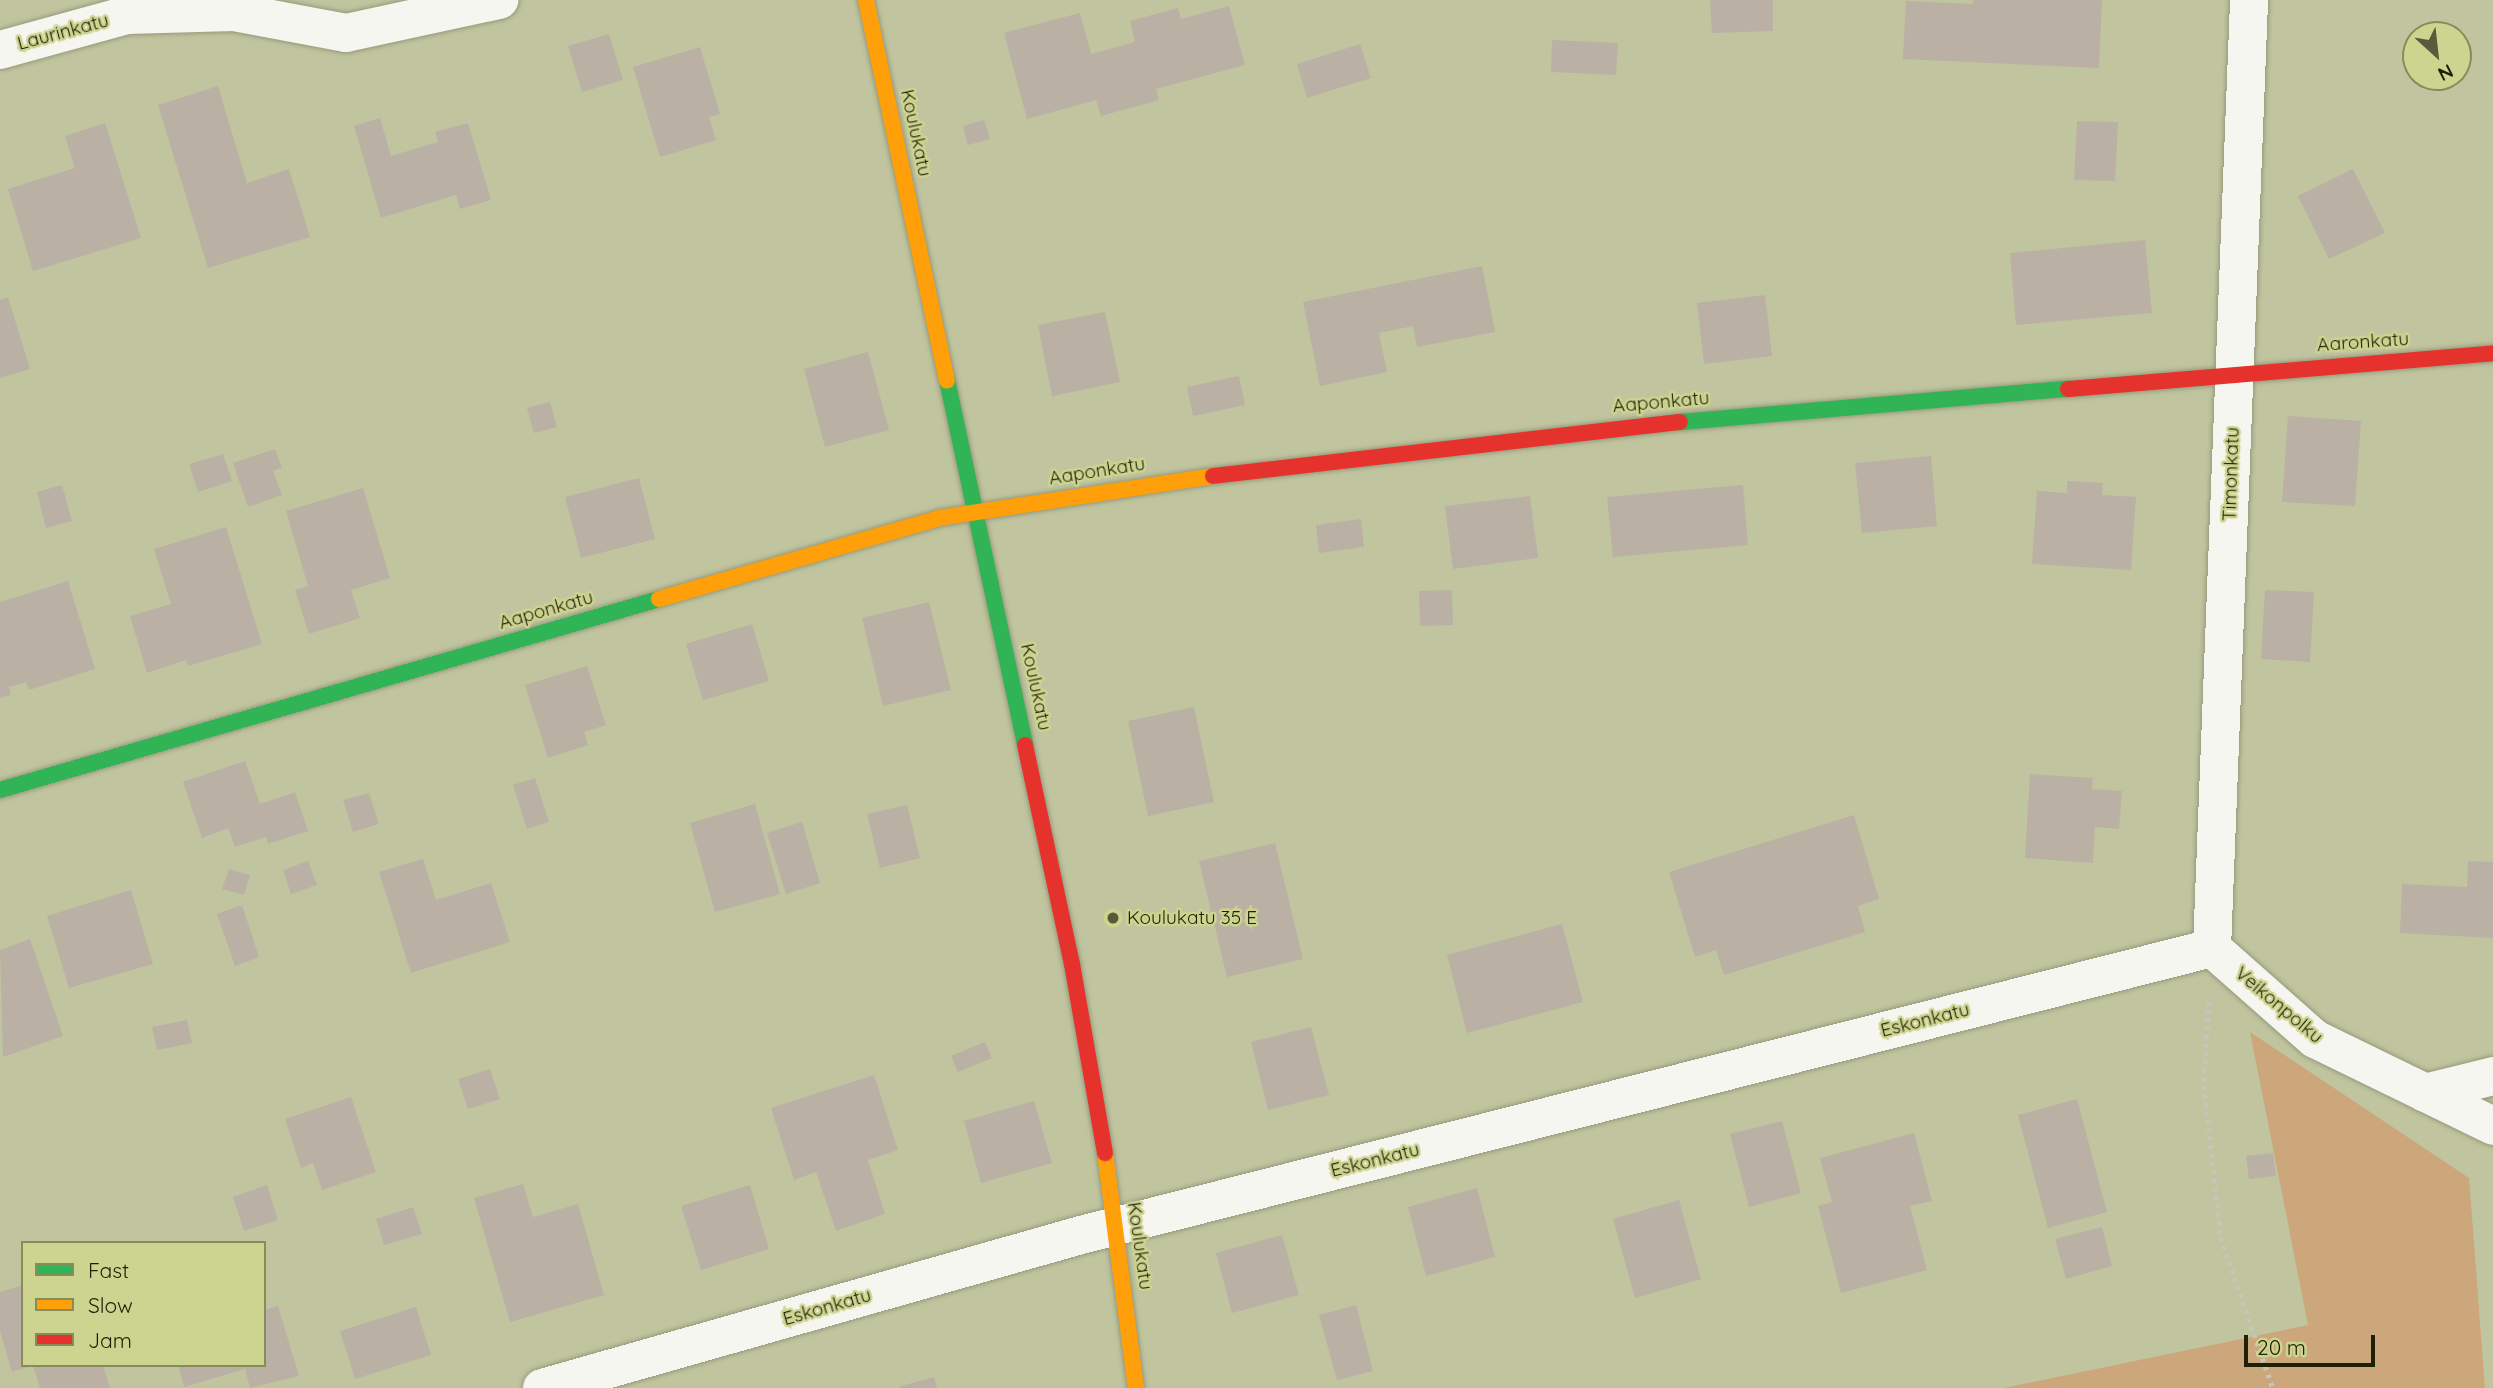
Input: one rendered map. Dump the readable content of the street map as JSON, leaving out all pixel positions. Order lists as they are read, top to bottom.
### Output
{
  "streets": {
    "street": [
      "Laurinkatu",
      "Koulukatu",
      "Aaronkatu",
      "Aaponkatu",
      "Timonkatu",
      "Veikonpolku",
      "Eskonkatu"
    ]
  },
  "crossings": [
    ["Koulukatu", "Aaponkatu"],
    ["Koulukatu", "Eskonkatu"],
    ["Aaronkatu", "Aaponkatu"],
    ["Aaronkatu", "Timonkatu"],
    ["Aaponkatu", "Timonkatu"],
    ["Timonkatu", "Veikonpolku"],
    ["Timonkatu", "Eskonkatu"],
    ["Veikonpolku", "Eskonkatu"]
  ],
  "places": ["Koulukatu 35 E"],
  "legend": ["Fast", "Slow", "Jam"],
  "scale_bar": "20 m",
  "north": "bottom right"
}
